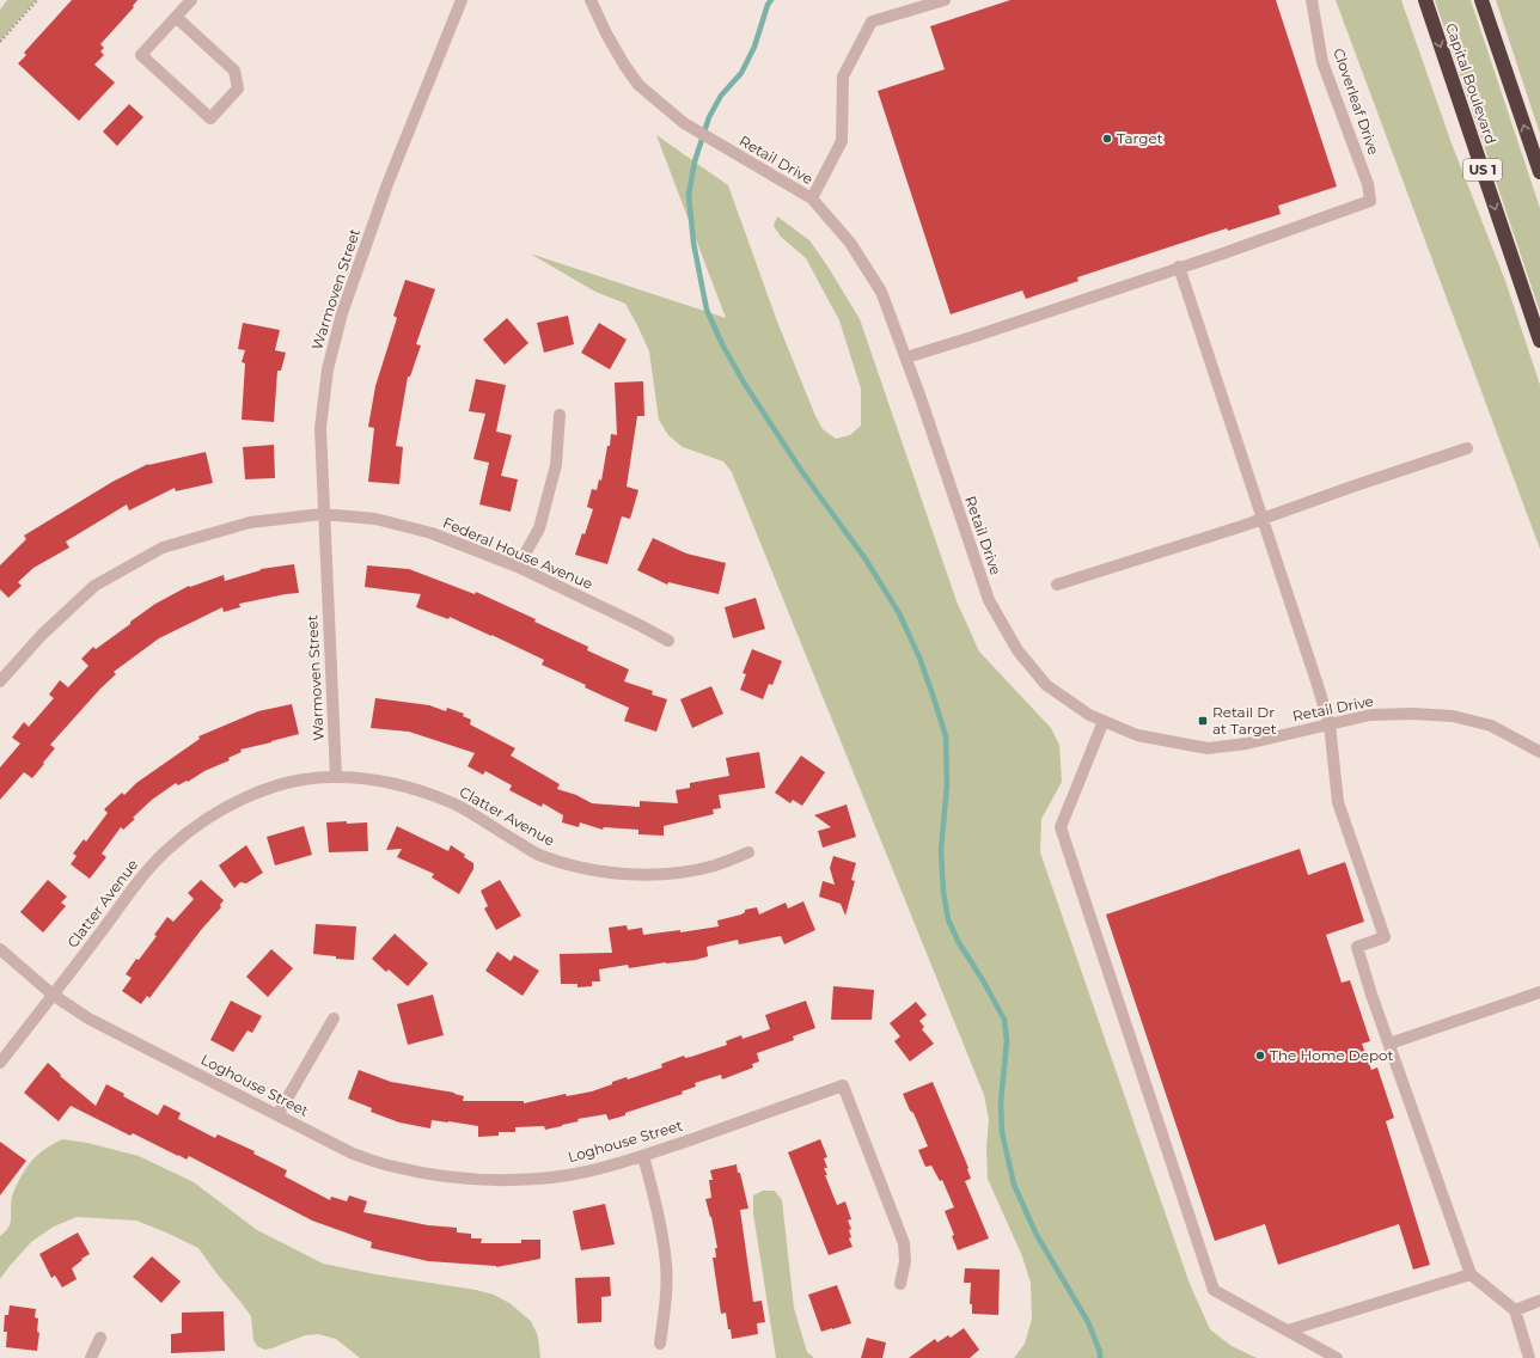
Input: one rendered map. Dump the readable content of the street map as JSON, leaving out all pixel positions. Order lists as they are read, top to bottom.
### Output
{
  "streets": {
    "highway": ["Capital Boulevard", "US 1"],
    "street": [
      "Cloverleaf Drive",
      "Retail Drive",
      "Warmoven Street",
      "Federal House Avenue",
      "Clatter Avenue",
      "Loghouse Street"
    ]
  },
  "crossings": [
    ["Warmoven Street", "Federal House Avenue"],
    ["Warmoven Street", "Clatter Avenue"],
    ["Clatter Avenue", "Loghouse Street"]
  ],
  "places": {
    "other": ["Target", "The Home Depot"],
    "transit": ["Retail Dr at Target"]
  }
}
